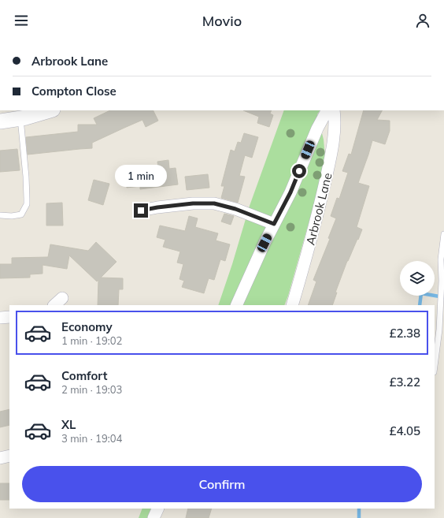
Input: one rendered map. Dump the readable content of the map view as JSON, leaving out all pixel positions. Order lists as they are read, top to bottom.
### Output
{
  "streets": {
    "street": ["Arbrook Lane"]
  },
  "page": {
    "header": "Movio",
    "banner": ["Arbrook Lane", "Compton Close"],
    "bubble": "1 min",
    "list": [
      {
        "name": "Economy",
        "note": "1 min · 19:02",
        "value": "£2.38"
      },
      {
        "name": "Comfort",
        "note": "2 min · 19:03",
        "value": "£3.22"
      },
      {
        "name": "XL",
        "note": "3 min · 19:04",
        "value": "£4.05"
      }
    ],
    "buttons": "Confirm"
  }
}
